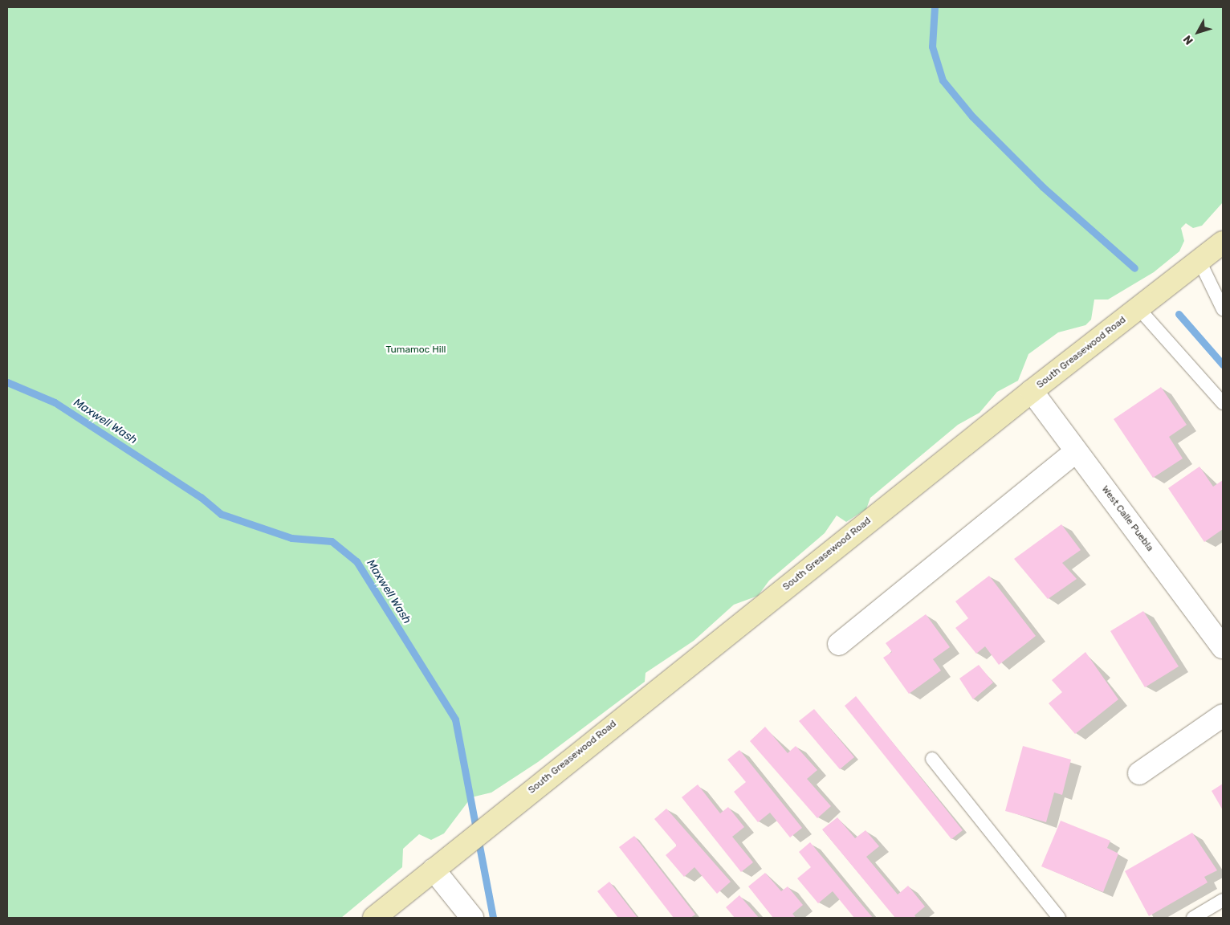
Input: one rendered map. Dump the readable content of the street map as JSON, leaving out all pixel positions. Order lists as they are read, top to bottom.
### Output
{
  "streets": {
    "main road": ["South Greasewood Road"],
    "street": ["West Calle Puebla"]
  },
  "crossings": [
    ["South Greasewood Road", "West Calle Puebla"]
  ],
  "water": ["Maxwell Wash"],
  "parks": ["Tumamoc Hill"],
  "north": "bottom left"
}
